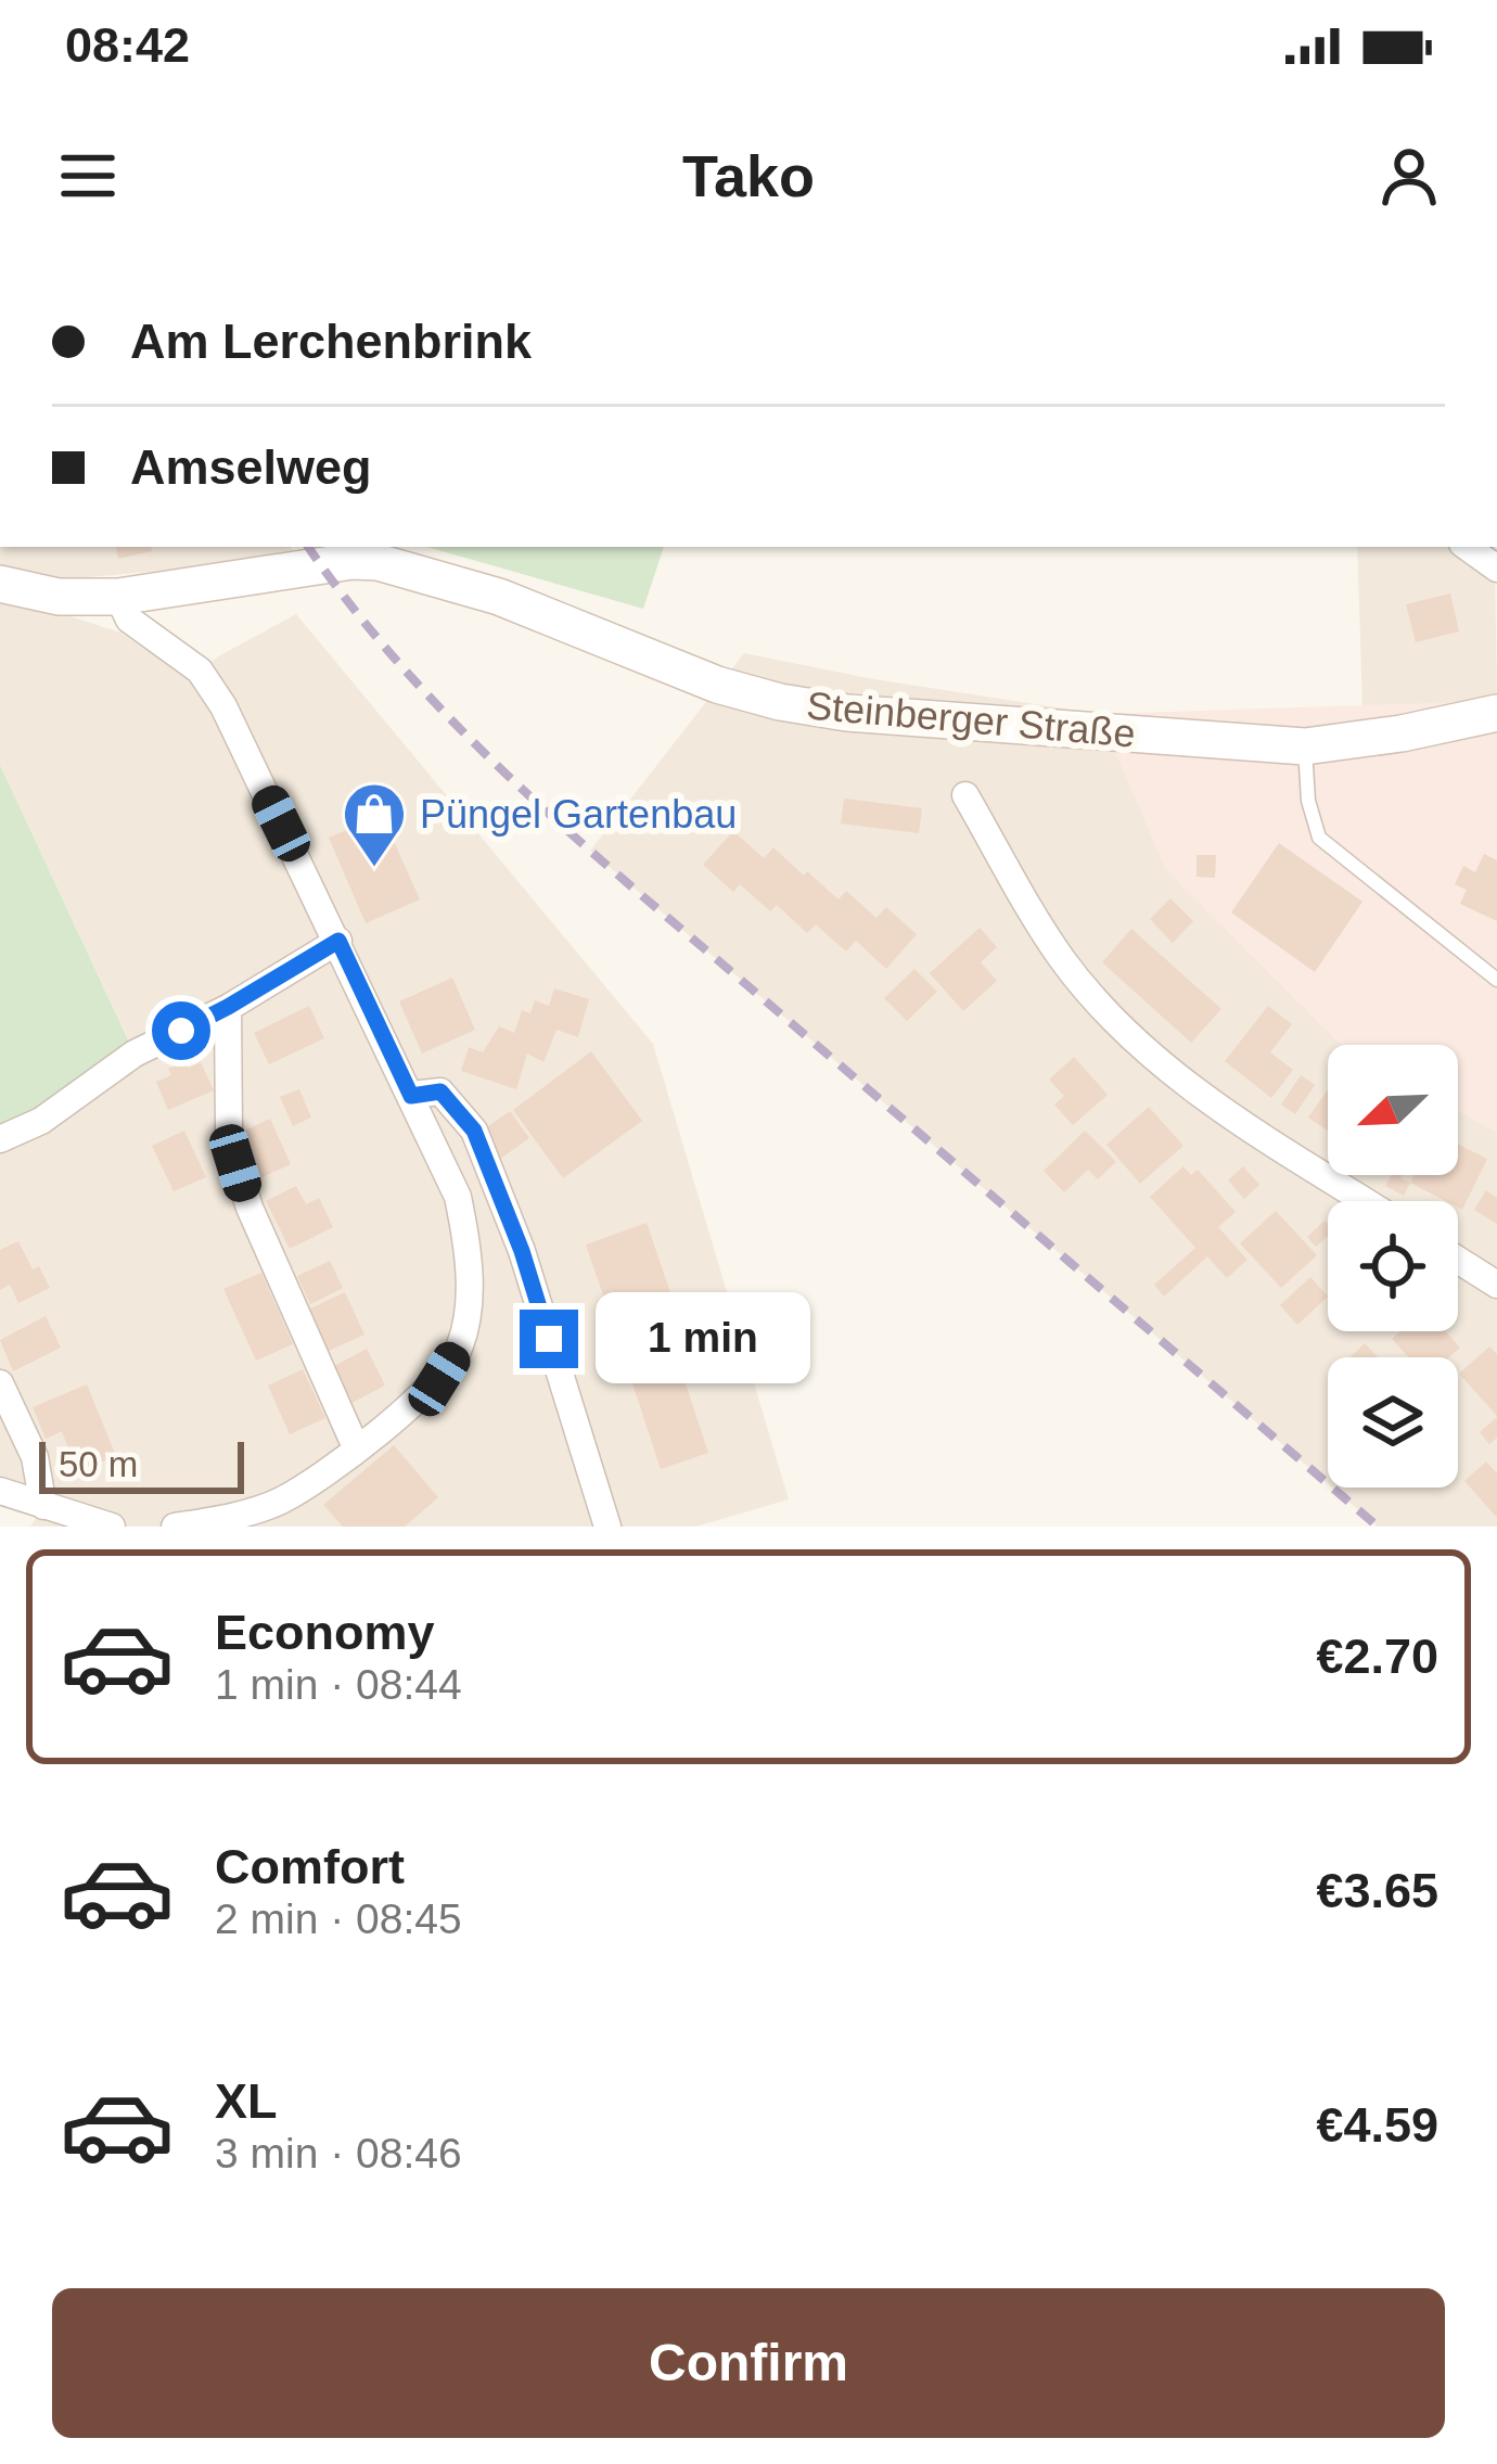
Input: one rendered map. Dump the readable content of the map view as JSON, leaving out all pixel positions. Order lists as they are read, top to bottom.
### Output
{
  "streets": {
    "street": ["Steinberger Straße"]
  },
  "places": {
    "shop": ["Püngel Gartenbau"]
  },
  "scale_bar": "50 m",
  "north": "bottom left",
  "page": {
    "status": "08:42",
    "header": "Tako",
    "banner": ["Am Lerchenbrink", "Amselweg"],
    "bubble": "1 min",
    "scale": "50 m",
    "list": [
      {
        "name": "Economy",
        "note": "1 min · 08:44",
        "value": "€2.70"
      },
      {
        "name": "Comfort",
        "note": "2 min · 08:45",
        "value": "€3.65"
      },
      {
        "name": "XL",
        "note": "3 min · 08:46",
        "value": "€4.59"
      }
    ],
    "buttons": "Confirm"
  }
}
